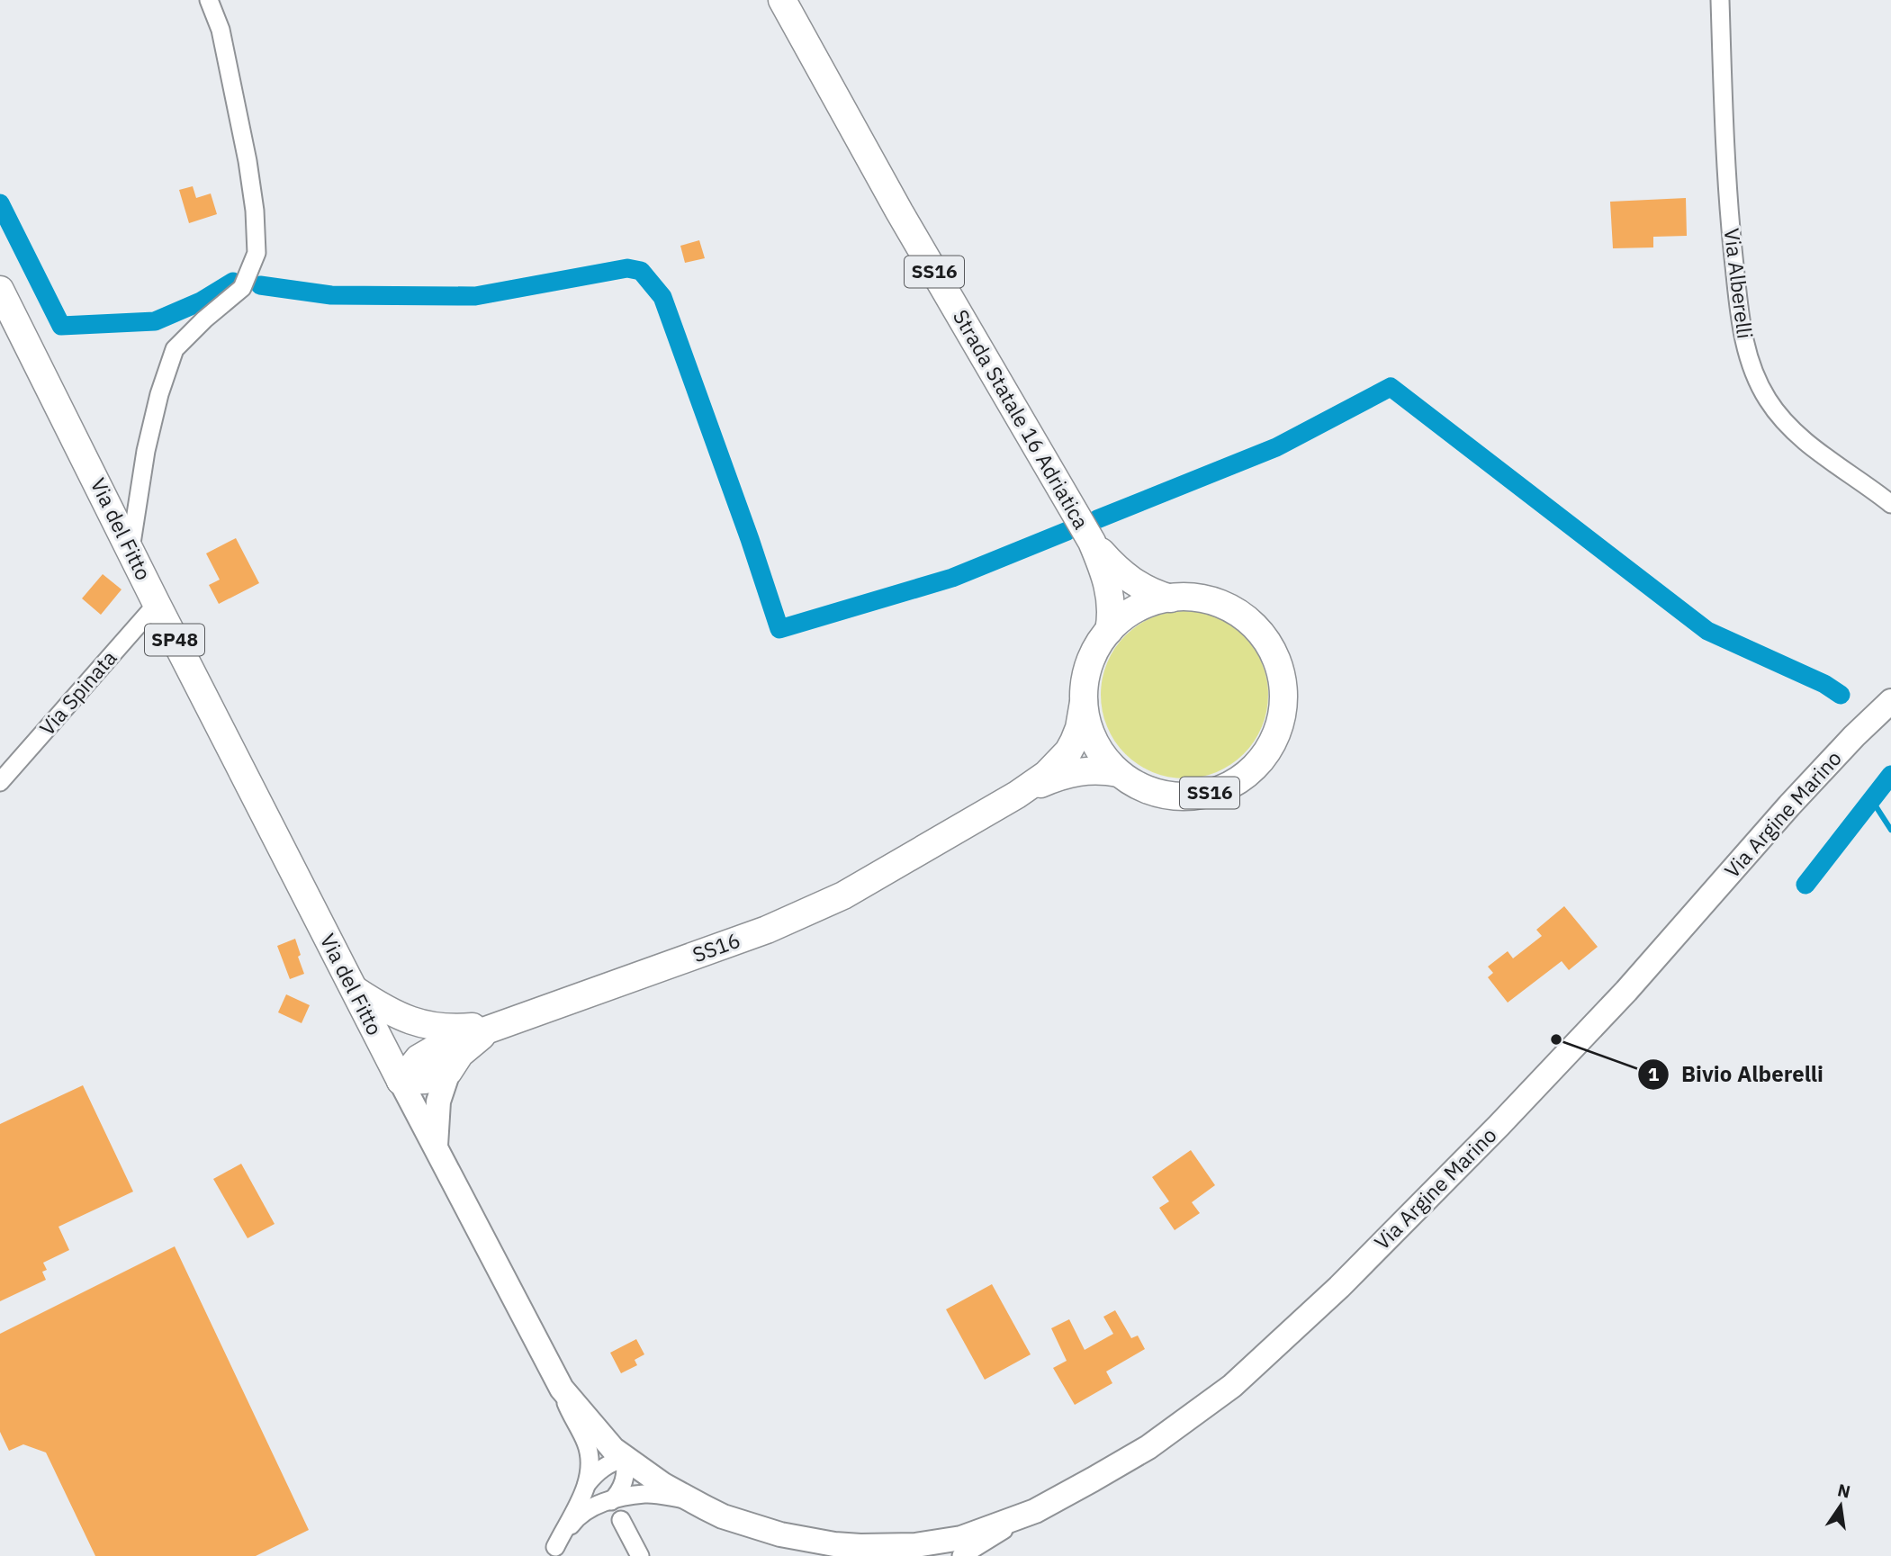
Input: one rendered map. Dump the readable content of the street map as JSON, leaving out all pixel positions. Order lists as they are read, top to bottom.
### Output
{
  "streets": {
    "main road": [
      "SS16",
      "Strada Statale 16 Adriatica",
      "Via del Fitto",
      "SP48"
    ],
    "street": ["Via Alberelli", "Via Spinata", "Via Argine Marino"]
  },
  "crossings": [
    ["SS16", "Strada Statale 16 Adriatica"],
    ["SS16", "Via del Fitto"],
    ["Via del Fitto", "Via Spinata"],
    ["Via del Fitto", "Via Argine Marino"]
  ],
  "places": ["Bivio Alberelli"],
  "north": "top"
}
